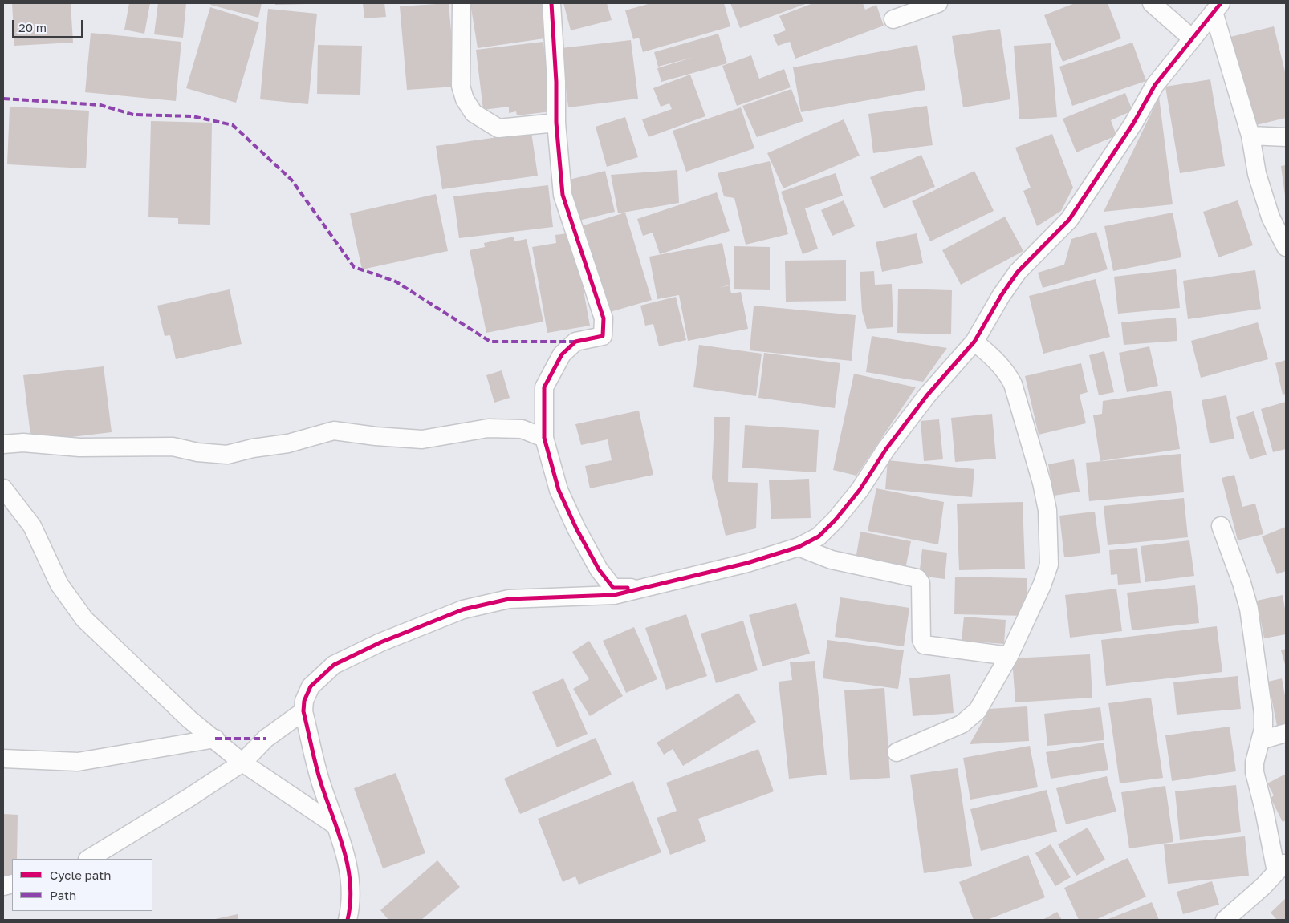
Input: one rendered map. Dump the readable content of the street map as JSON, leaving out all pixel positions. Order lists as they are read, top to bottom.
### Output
{
  "legend": ["Cycle path", "Path"],
  "scale_bar": "20 m"
}
